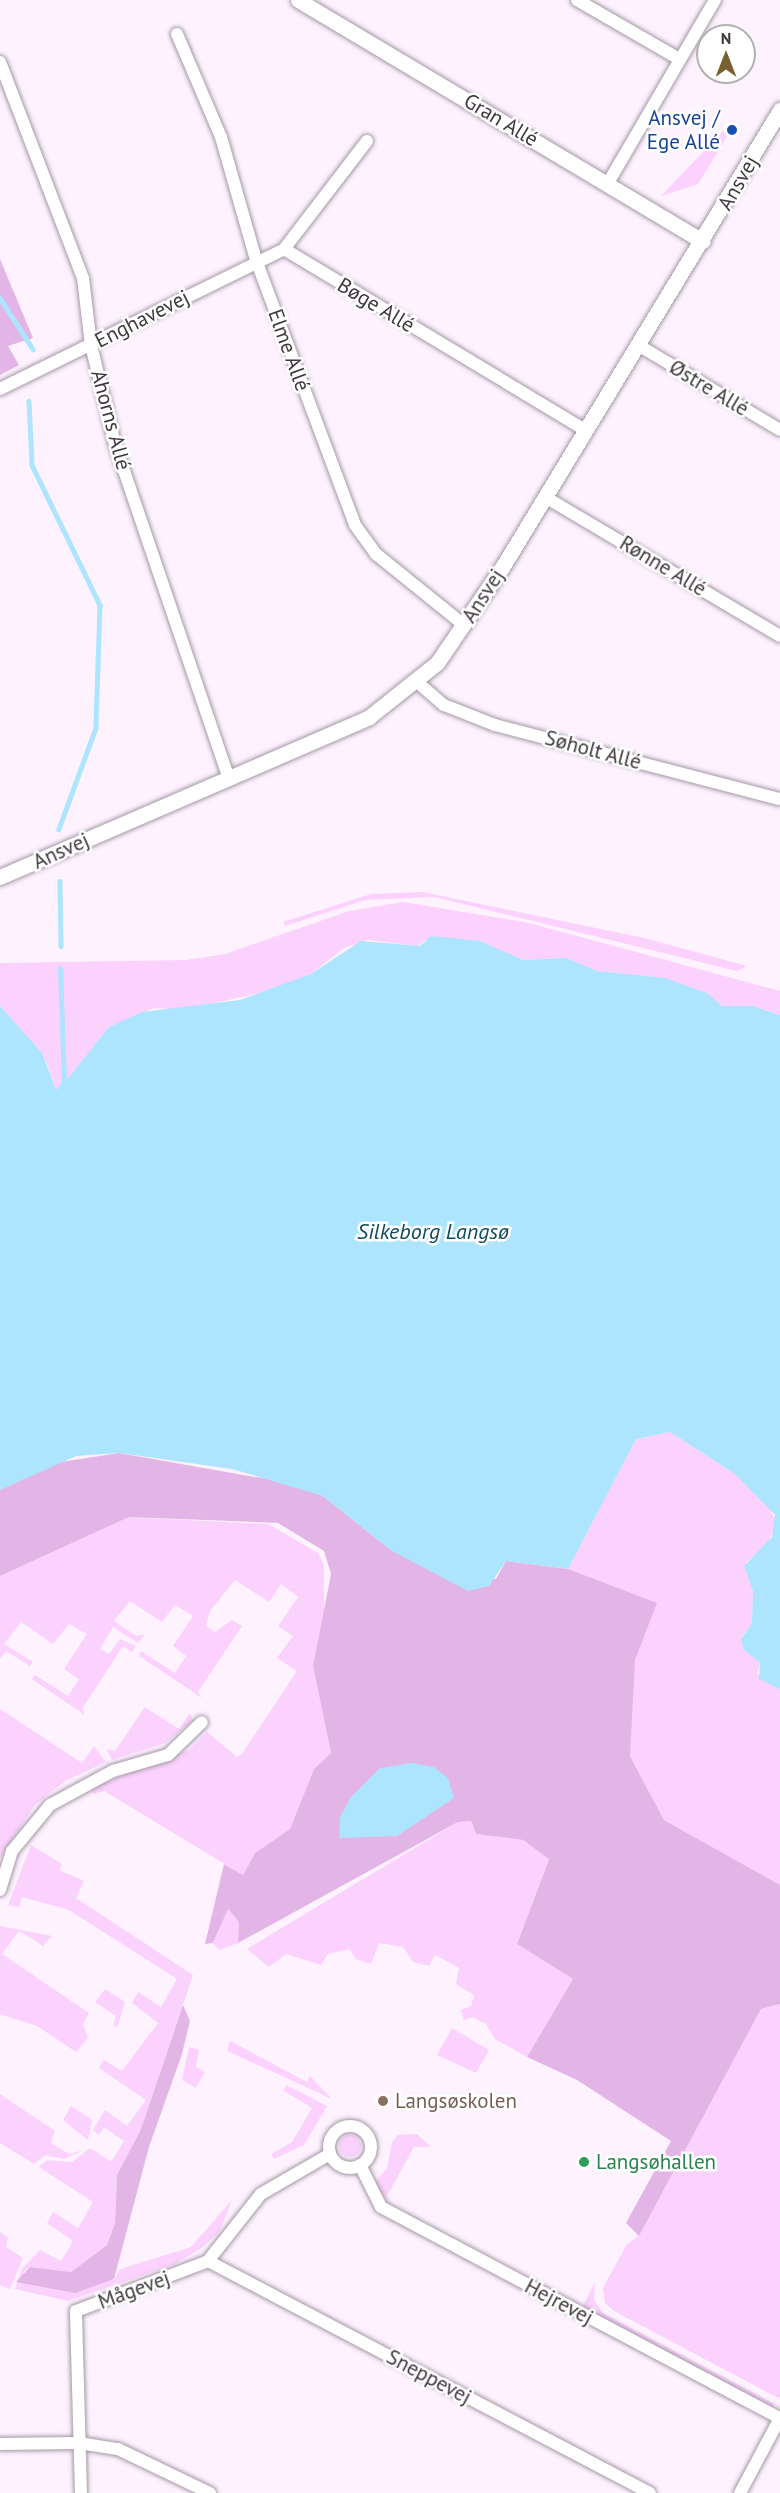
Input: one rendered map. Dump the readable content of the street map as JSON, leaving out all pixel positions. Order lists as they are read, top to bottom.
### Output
{
  "streets": {
    "street": [
      "Gran Allé",
      "Ansvej",
      "Bøge Allé",
      "Enghavevej",
      "Elme Allé",
      "Østre Allé",
      "Ahorns Allé",
      "Rønne Allé",
      "Søholt Allé",
      "Mågevej",
      "Hejrevej",
      "Sneppevej"
    ]
  },
  "crossings": [
    ["Gran Allé", "Ansvej"],
    ["Ansvej", "Bøge Allé"],
    ["Ansvej", "Elme Allé"],
    ["Ansvej", "Østre Allé"],
    ["Ansvej", "Ahorns Allé"],
    ["Ansvej", "Rønne Allé"],
    ["Ansvej", "Søholt Allé"],
    ["Bøge Allé", "Enghavevej"],
    ["Enghavevej", "Elme Allé"],
    ["Enghavevej", "Ahorns Allé"],
    ["Mågevej", "Sneppevej"]
  ],
  "water": ["Silkeborg Langsø"],
  "places": ["Ansvej / Ege Allé", "Langsøskolen", "Langsøhallen"],
  "north": "top"
}
